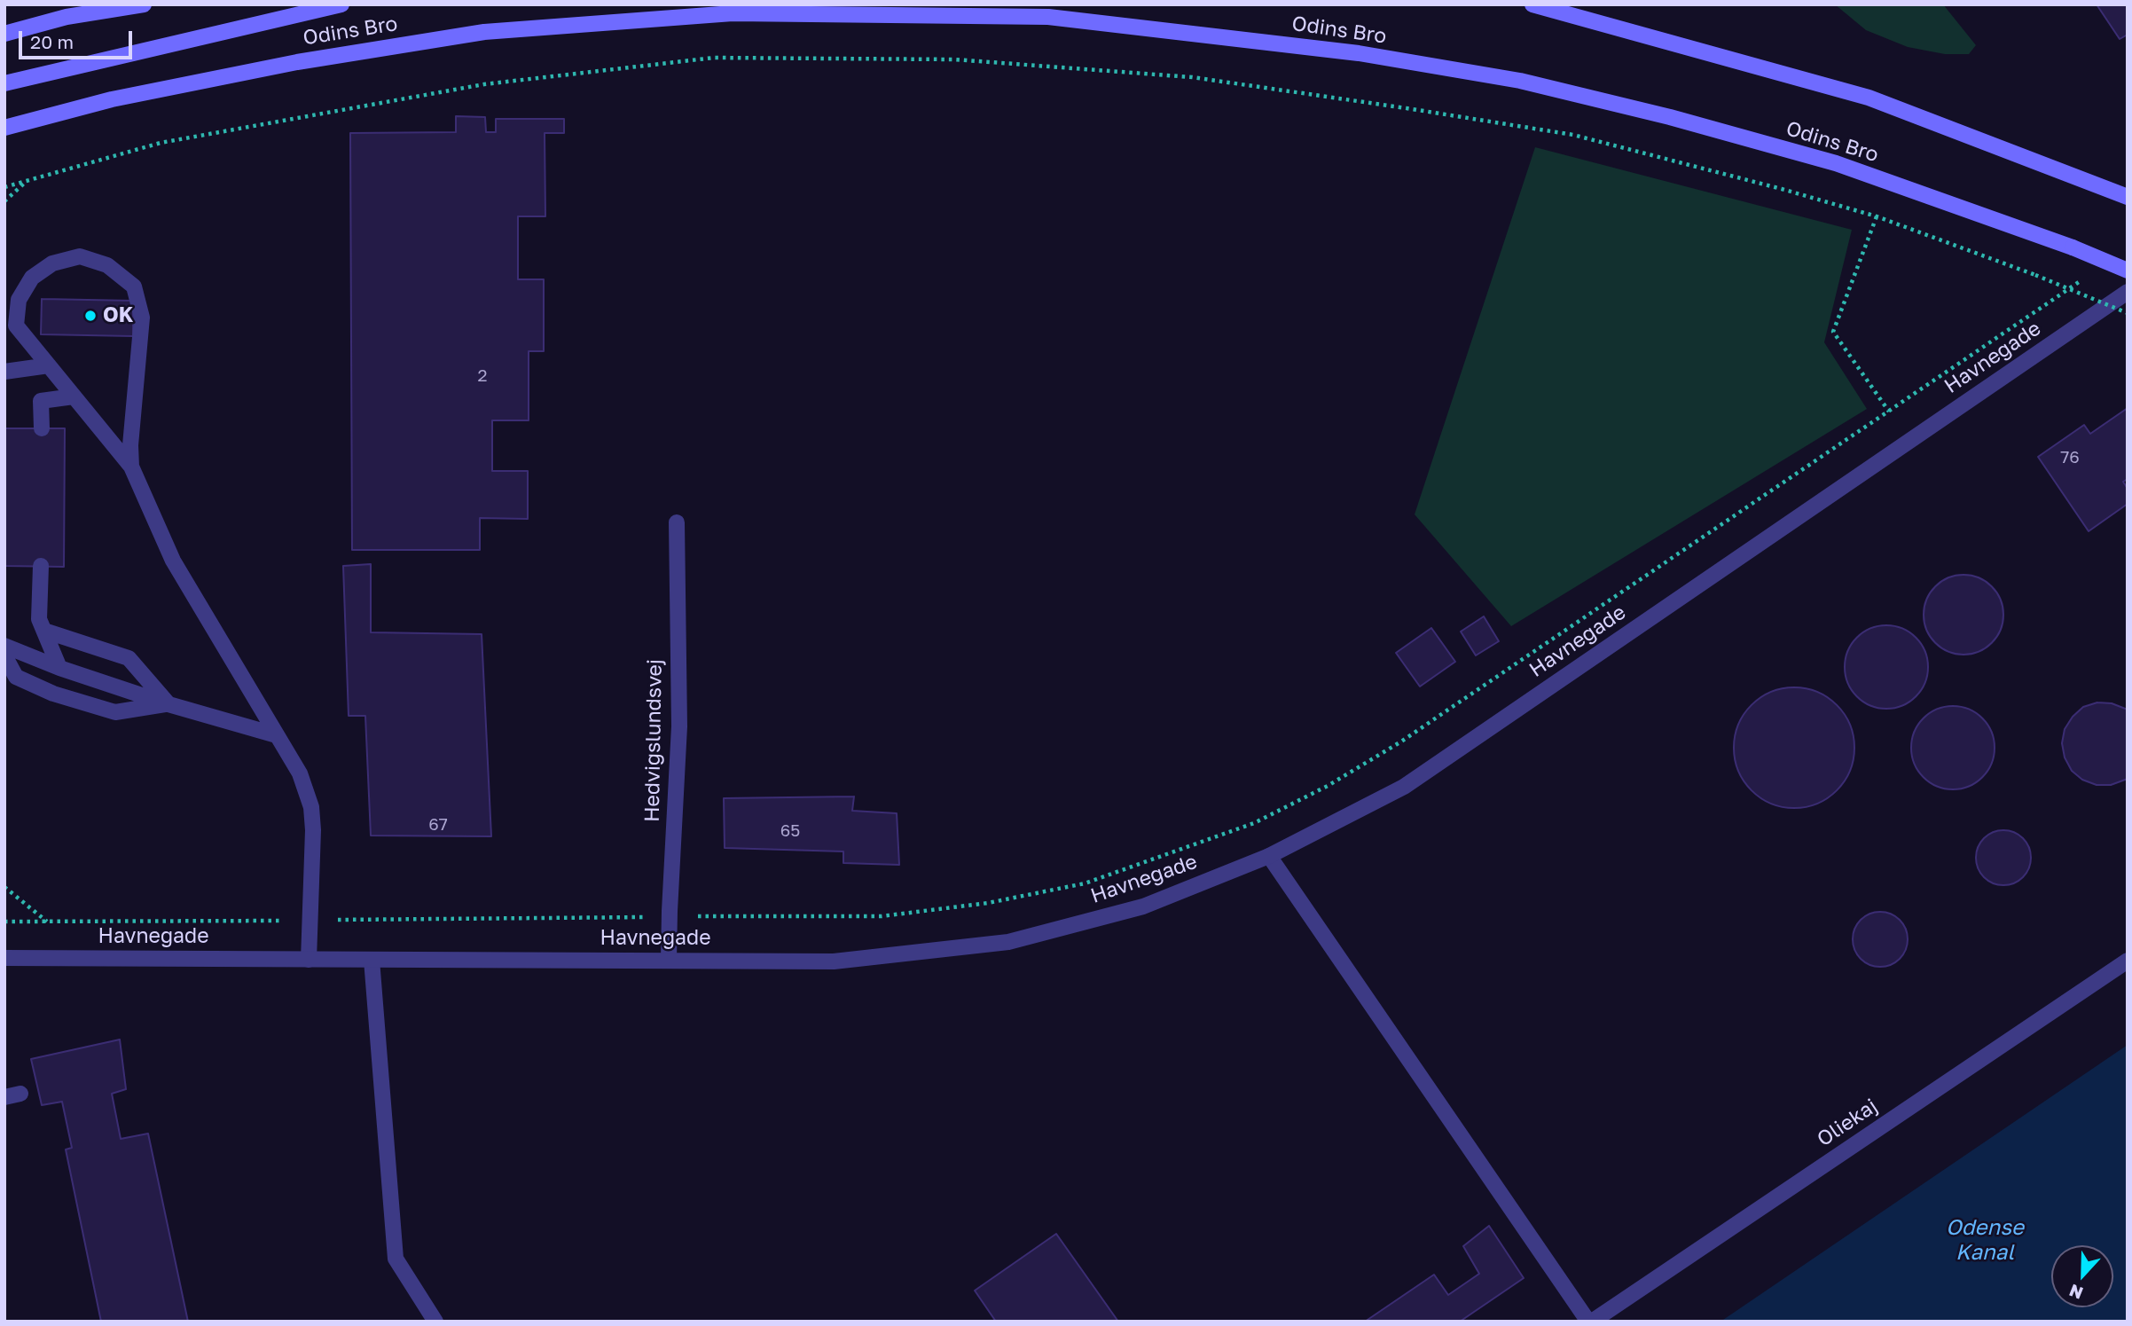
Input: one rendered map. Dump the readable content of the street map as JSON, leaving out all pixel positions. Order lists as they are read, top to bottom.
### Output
{
  "streets": {
    "main road": ["Odins Bro"],
    "street": ["Havnegade", "Hedvigslundsvej", "Oliekaj"]
  },
  "crossings": [
    ["Havnegade", "Hedvigslundsvej"]
  ],
  "water": ["Odense Kanal"],
  "places": ["OK"],
  "house_numbers": [
    "2",
    "76",
    "67",
    "65"
  ],
  "scale_bar": "20 m",
  "north": "bottom"
}
